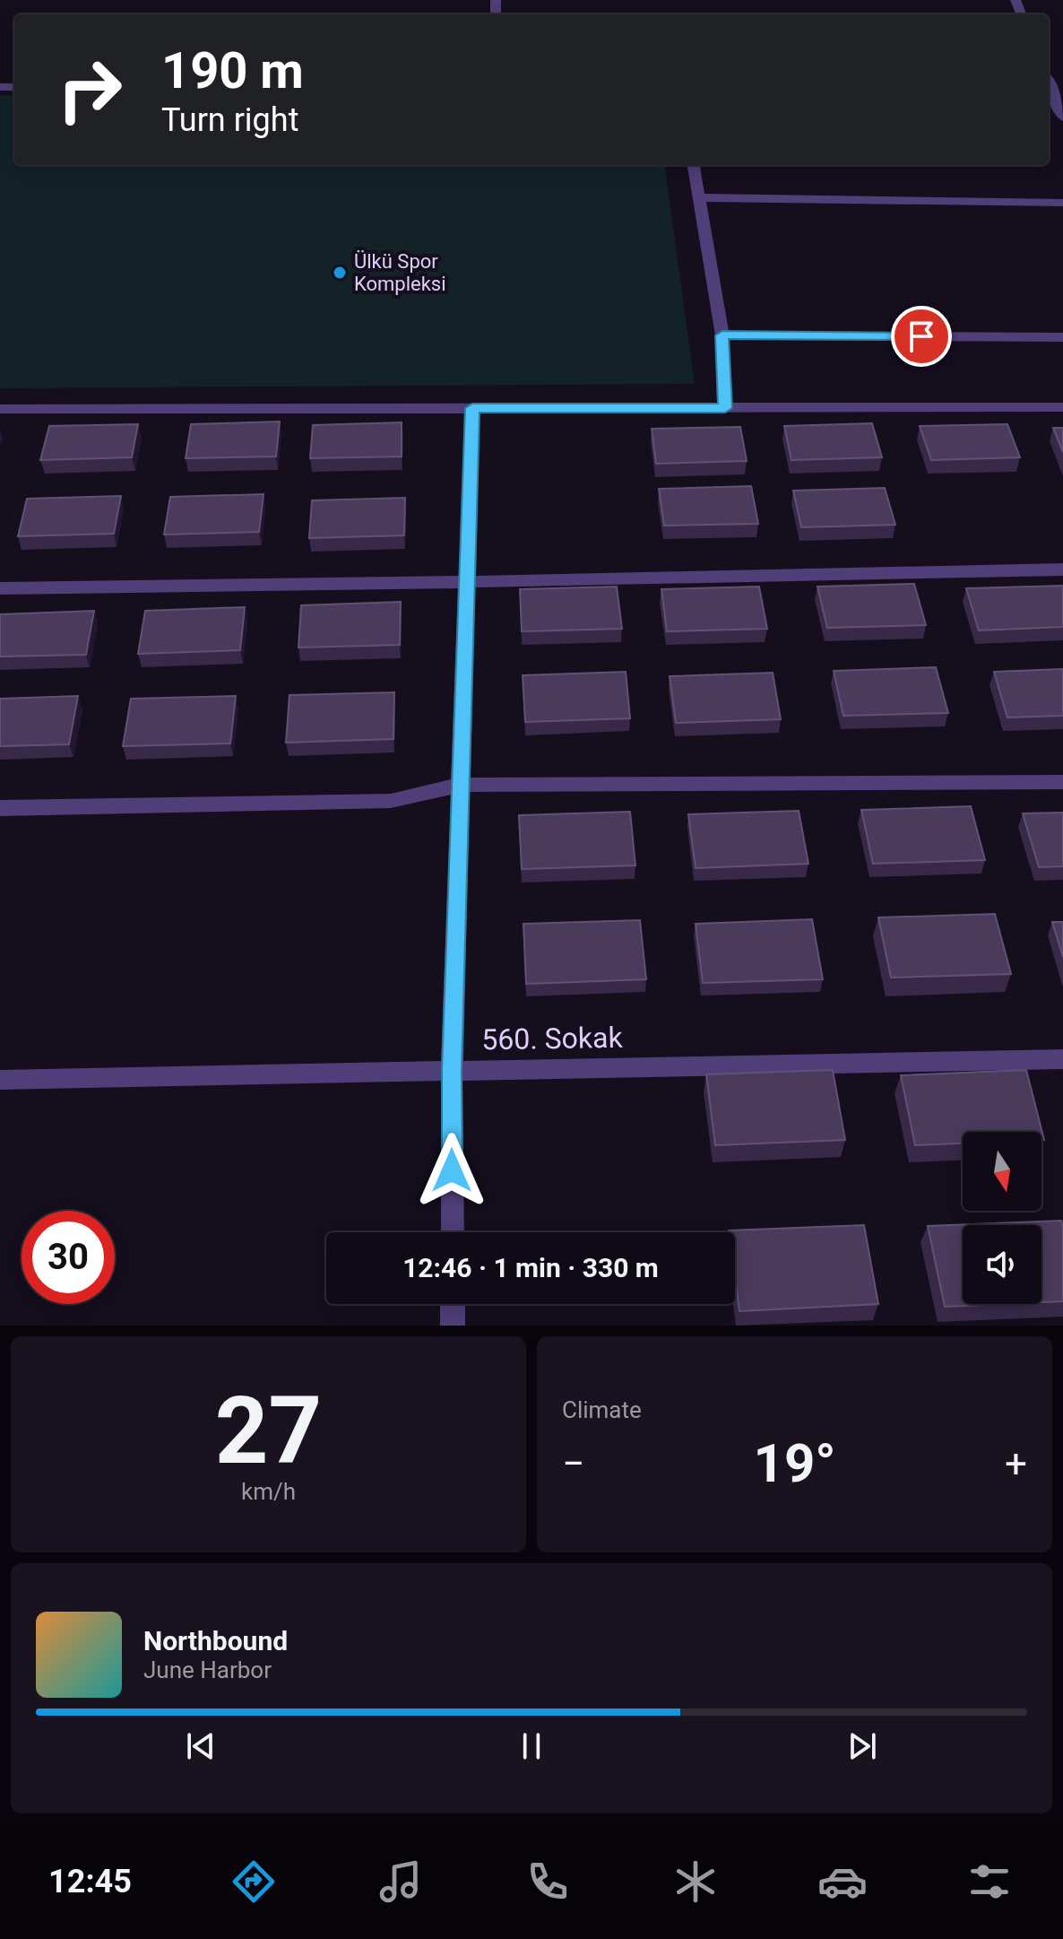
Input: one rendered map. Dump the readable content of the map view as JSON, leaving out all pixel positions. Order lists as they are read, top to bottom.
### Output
{
  "streets": {
    "street": ["560. Sokak"]
  },
  "places": ["Ülkü Spor Kompleksi"],
  "north": "bottom",
  "page": {
    "turn": ["190 m", "Turn right"],
    "limit": "30",
    "trip": "12:46 · 1 min · 330 m",
    "tile": [
      ["27", "km/h"],
      "Climate"
    ],
    "heat": ["−", "19°", "+"],
    "song": ["Northbound", "June Harbor"],
    "tabs": "12:45"
  }
}
